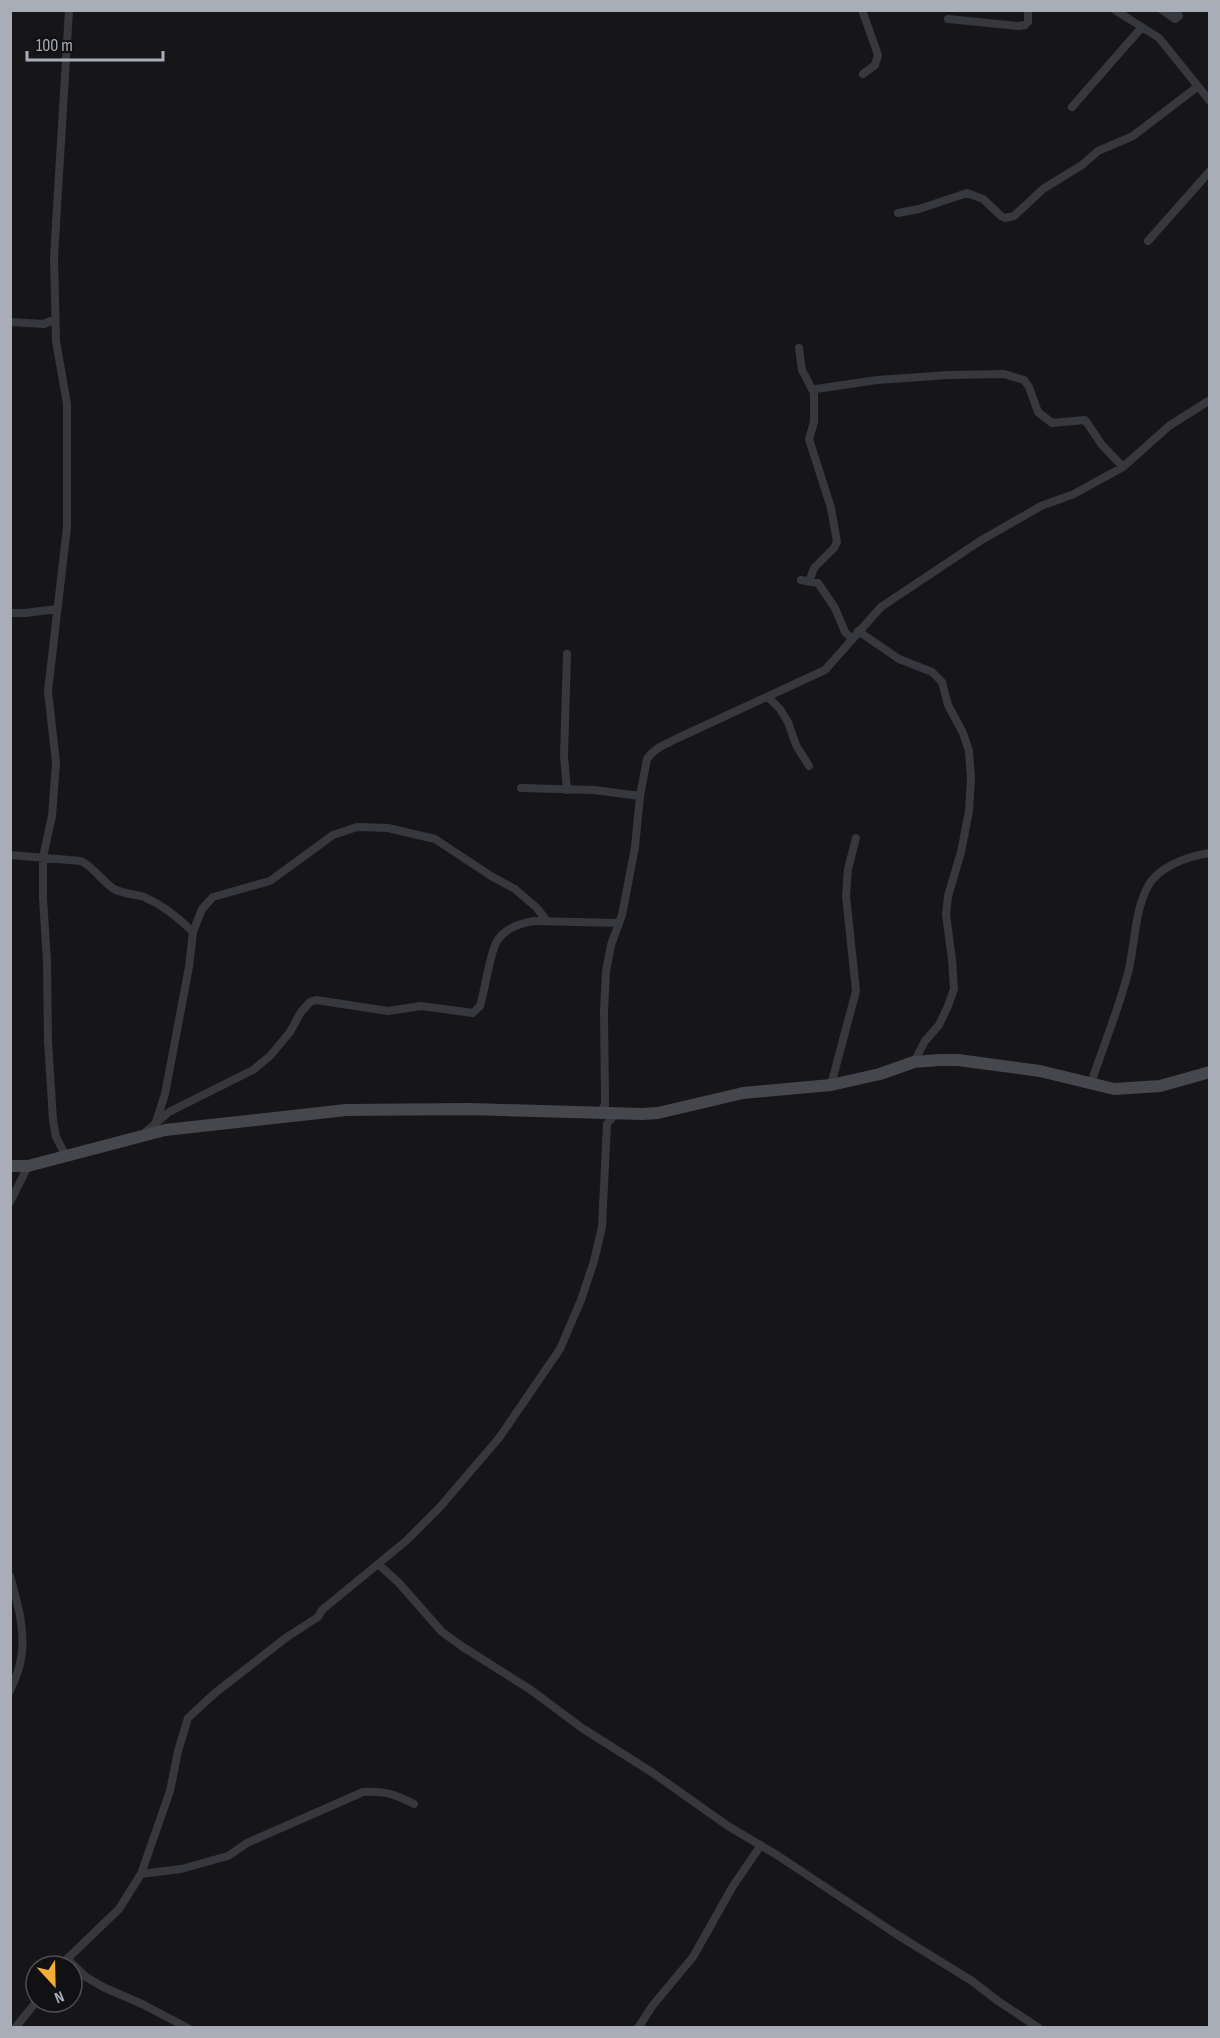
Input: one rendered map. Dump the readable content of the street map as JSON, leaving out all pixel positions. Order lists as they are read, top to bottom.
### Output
{
  "scale_bar": "100 m",
  "north": "bottom"
}
